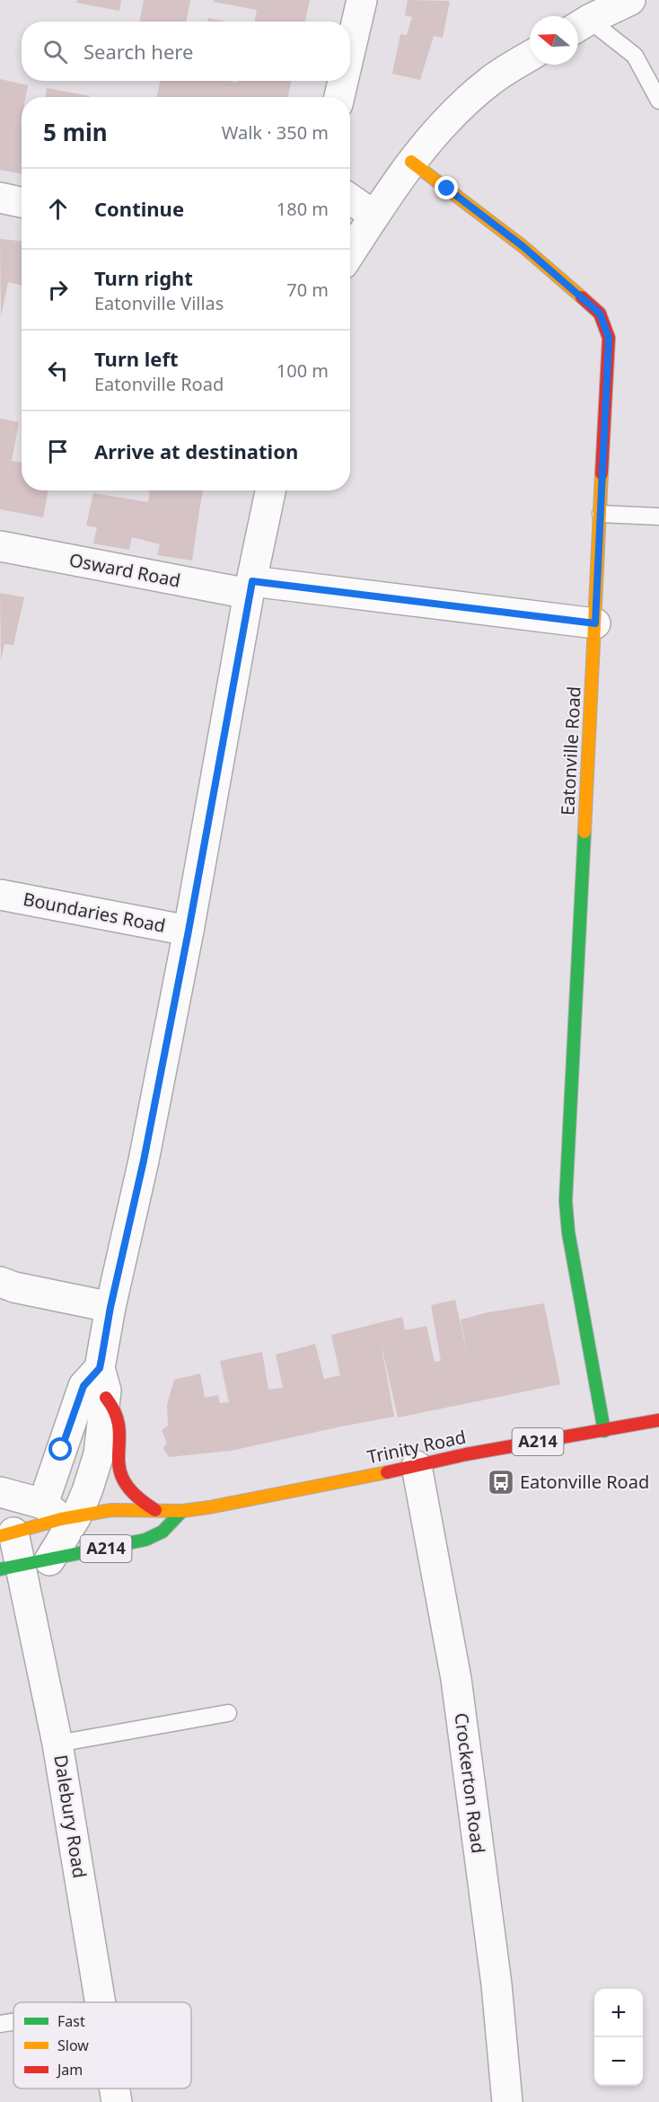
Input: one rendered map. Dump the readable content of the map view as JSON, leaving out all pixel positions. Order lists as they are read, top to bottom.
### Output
{
  "streets": {
    "main road": ["Eatonville Road", "A214", "Trinity Road"],
    "street": [
      "Osward Road",
      "Boundaries Road",
      "Crockerton Road",
      "Dalebury Road"
    ]
  },
  "crossings": [
    ["Osward Road", "Eatonville Road"],
    ["Eatonville Road", "Trinity Road"],
    ["A214", "Trinity Road"],
    ["A214", "Dalebury Road"],
    ["Trinity Road", "Crockerton Road"],
    ["Trinity Road", "Dalebury Road"]
  ],
  "places": {
    "bus stop": ["Eatonville Road"]
  },
  "legend": ["Fast", "Slow", "Jam"],
  "north": "left",
  "page": {
    "search": "Search here",
    "heading": ["5 min", "Walk · 350 m"],
    "list": [
      ["Continue", "180 m"],
      ["Turn right", "Eatonville Villas", "70 m"],
      ["Turn left", "Eatonville Road", "100 m"],
      "Arrive at destination"
    ],
    "map_buttons": ["+", "−"]
  }
}
